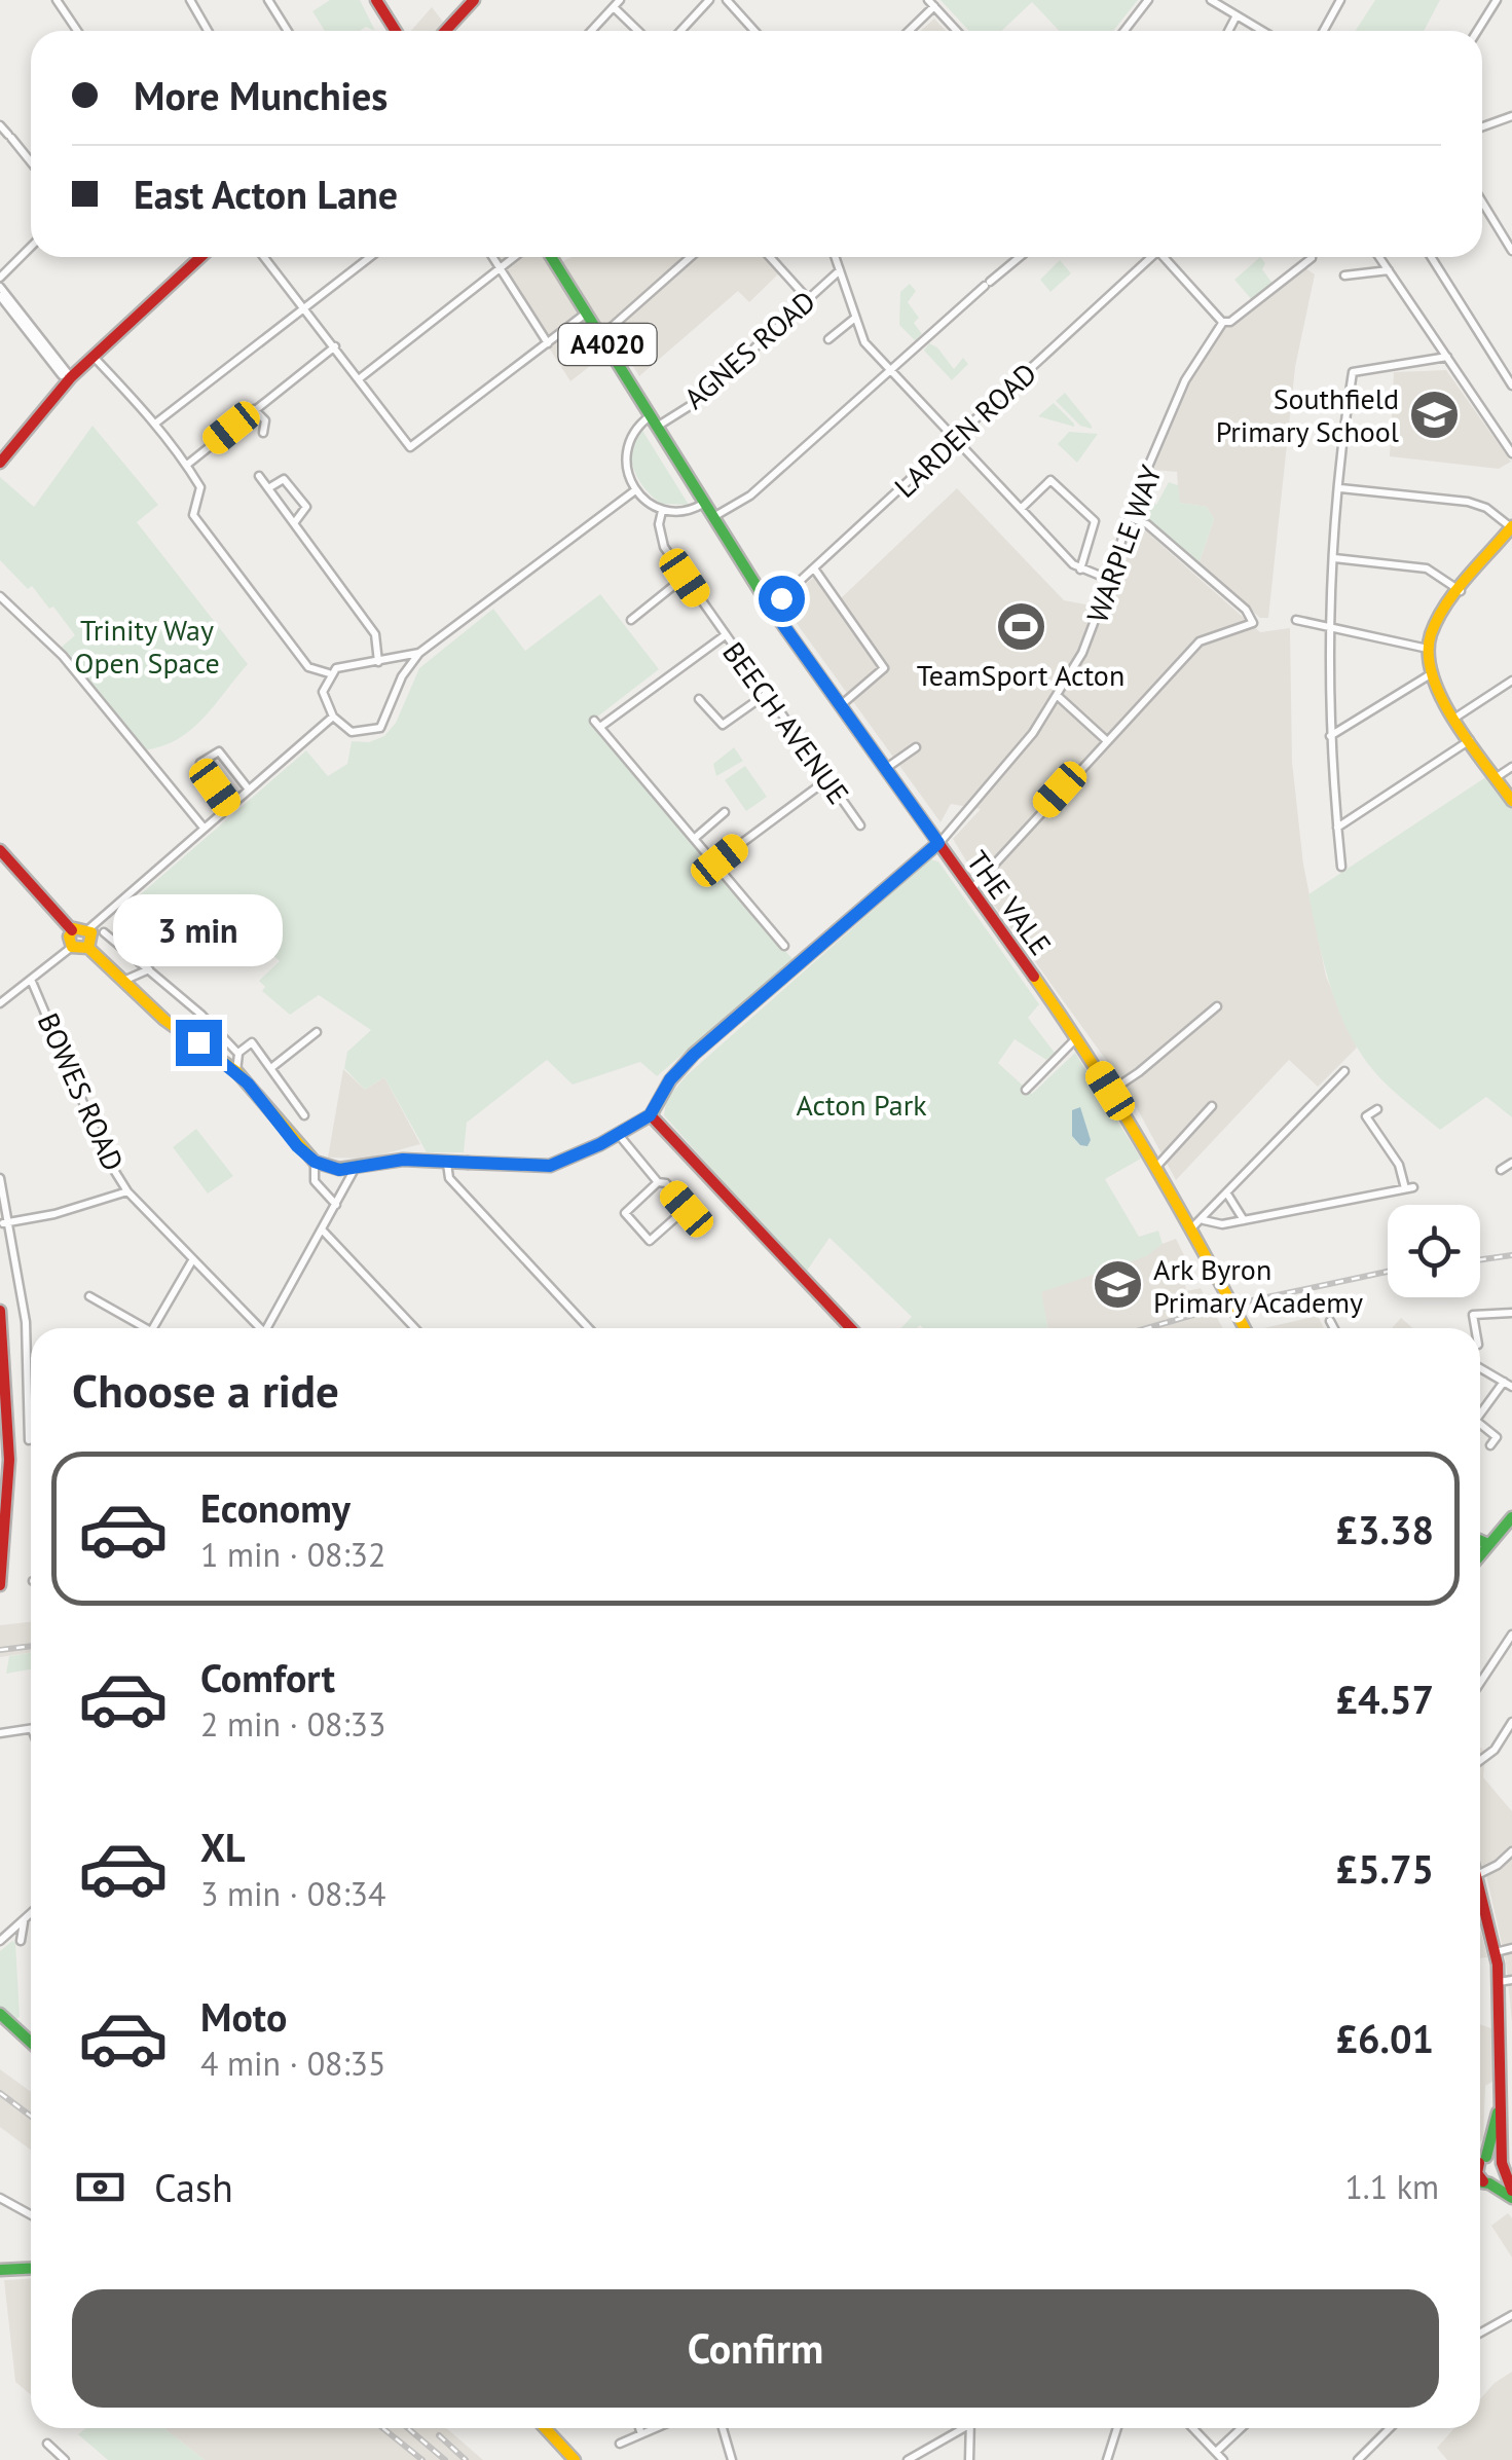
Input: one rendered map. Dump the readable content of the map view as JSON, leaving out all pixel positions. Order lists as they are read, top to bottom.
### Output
{
  "streets": {
    "main road": ["A4020", "THE VALE"],
    "street": [
      "AGNES ROAD",
      "LARDEN ROAD",
      "WARPLE WAY",
      "BEECH AVENUE",
      "BOWES ROAD"
    ]
  },
  "crossings": [
    ["AGNES ROAD", "THE VALE"],
    ["LARDEN ROAD", "THE VALE"],
    ["WARPLE WAY", "THE VALE"]
  ],
  "parks": ["Trinity Way Open Space", "Acton Park"],
  "places": {
    "school or university": ["Southfield Primary School", "Ark Byron Primary Academy"],
    "sports": ["TeamSport Acton"]
  },
  "page": {
    "banner": ["More Munchies", "East Acton Lane"],
    "bubble": "3 min",
    "heading": "Choose a ride",
    "list": [
      {
        "name": "Economy",
        "note": "1 min · 08:32",
        "value": "£3.38"
      },
      {
        "name": "Comfort",
        "note": "2 min · 08:33",
        "value": "£4.57"
      },
      {
        "name": "XL",
        "note": "3 min · 08:34",
        "value": "£5.75"
      },
      {
        "name": "Moto",
        "note": "4 min · 08:35",
        "value": "£6.01"
      }
    ],
    "pay": ["Cash", "1.1 km"],
    "buttons": "Confirm"
  }
}
